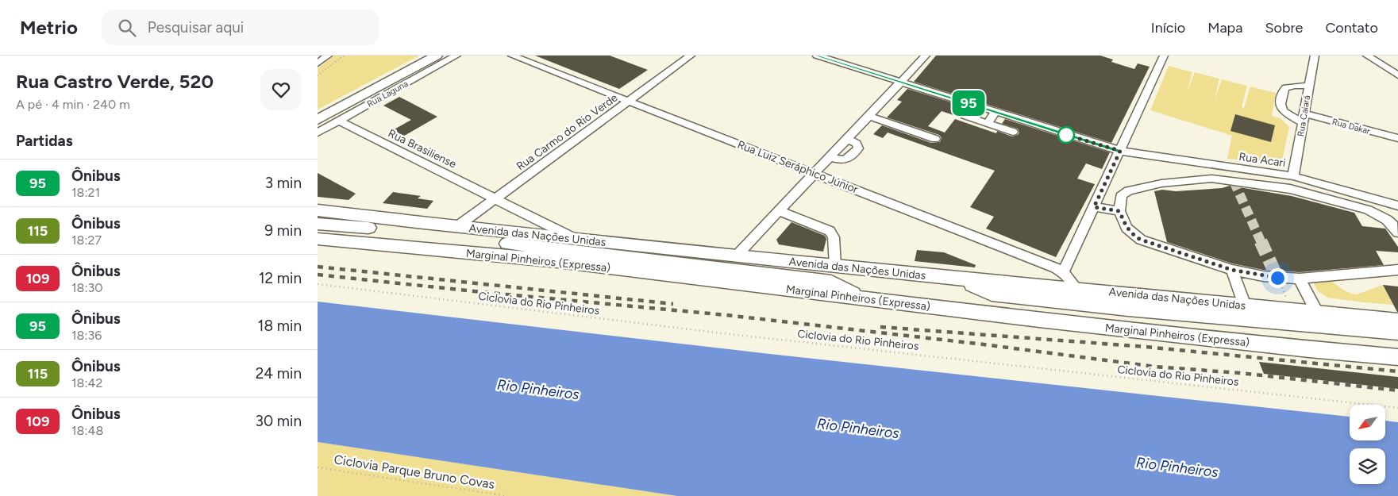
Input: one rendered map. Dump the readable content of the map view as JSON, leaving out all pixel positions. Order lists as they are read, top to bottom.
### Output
{
  "streets": {
    "highway": ["Avenida das Nações Unidas", "Marginal Pinheiros (Expressa)"],
    "street": [
      "Rua Laguna",
      "Rua Caiará",
      "Rua Dakar",
      "Rua Carmo do Rio Verde",
      "Rua Brasiliense",
      "Rua Acari",
      "Rua Luiz Seráphico Júnior"
    ],
    "path": ["Ciclovia do Rio Pinheiros", "Ciclovia Parque Bruno Covas"]
  },
  "crossings": [
    ["Rua Laguna", "Rua Brasiliense"],
    ["Rua Caiará", "Rua Dakar"],
    ["Rua Caiará", "Rua Acari"],
    ["Rua Carmo do Rio Verde", "Rua Brasiliense"],
    ["Rua Carmo do Rio Verde", "Rua Luiz Seráphico Júnior"],
    ["Rua Carmo do Rio Verde", "Avenida das Nações Unidas"],
    ["Rua Brasiliense", "Avenida das Nações Unidas"],
    ["Rua Luiz Seráphico Júnior", "Avenida das Nações Unidas"]
  ],
  "water": ["Rio Pinheiros"],
  "lines": ["bus line 95"],
  "north": "bottom left",
  "page": {
    "header": "Metrio",
    "search": "Pesquisar aqui",
    "nav": [
      "Início",
      "Mapa",
      "Sobre",
      "Contato"
    ],
    "heading": [
      ["Rua Castro Verde, 520", "A pé · 4 min · 240 m"],
      "Partidas"
    ],
    "on_map": "95",
    "list": [
      {
        "mark": "95",
        "name": "Ônibus",
        "note": "18:21",
        "value": "3 min"
      },
      {
        "mark": "115",
        "name": "Ônibus",
        "note": "18:27",
        "value": "9 min"
      },
      {
        "mark": "109",
        "name": "Ônibus",
        "note": "18:30",
        "value": "12 min"
      },
      {
        "mark": "95",
        "name": "Ônibus",
        "note": "18:36",
        "value": "18 min"
      },
      {
        "mark": "115",
        "name": "Ônibus",
        "note": "18:42",
        "value": "24 min"
      },
      {
        "mark": "109",
        "name": "Ônibus",
        "note": "18:48",
        "value": "30 min"
      }
    ]
  }
}
